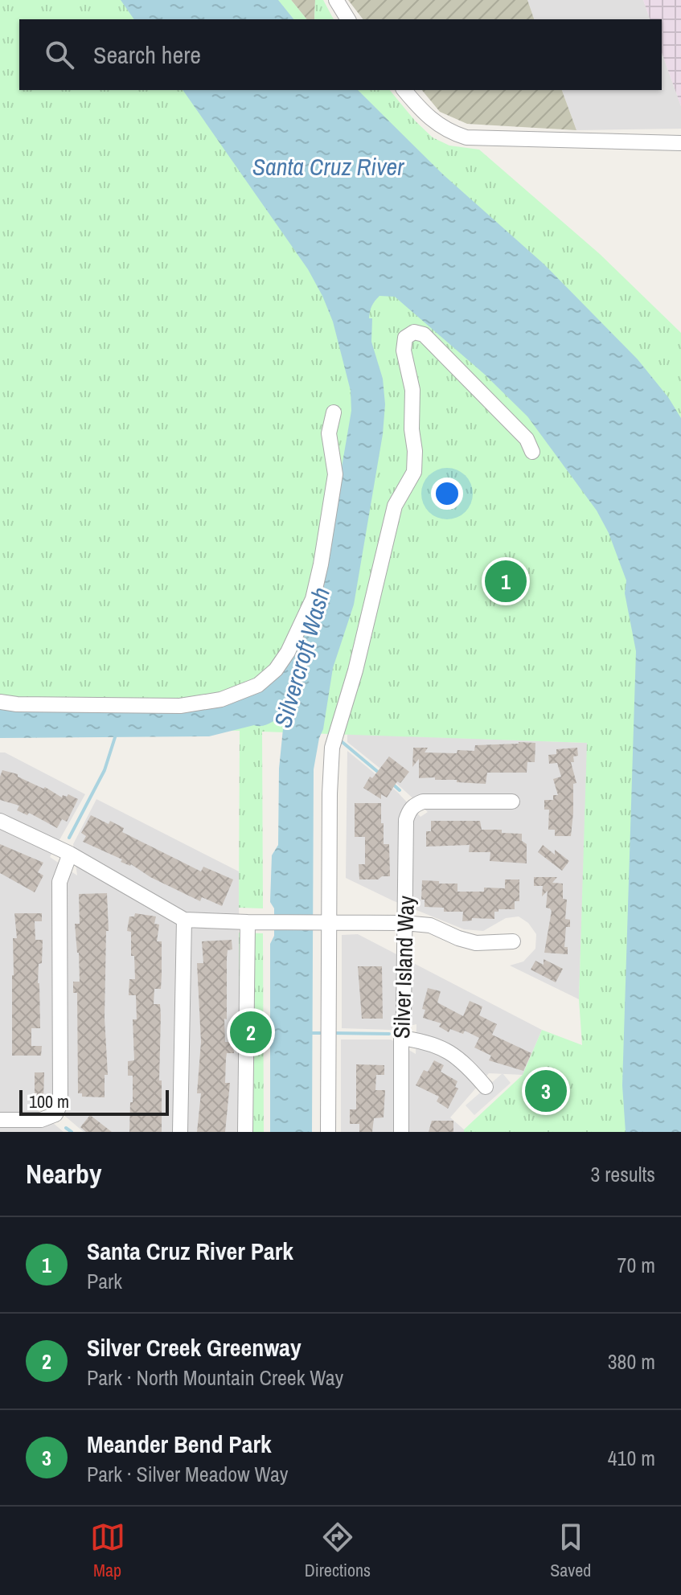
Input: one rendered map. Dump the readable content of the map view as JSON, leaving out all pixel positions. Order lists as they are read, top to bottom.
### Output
{
  "streets": {
    "street": ["Silver Island Way"]
  },
  "water": ["Santa Cruz River", "Silvercroft Wash"],
  "scale_bar": "100 m",
  "page": {
    "search": "Search here",
    "pins": ["1", "2", "3"],
    "scale": "100 m",
    "heading": ["Nearby", "3 results"],
    "list": [
      {
        "mark": "1",
        "name": "Santa Cruz River Park",
        "note": "Park",
        "value": "70 m"
      },
      {
        "mark": "2",
        "name": "Silver Creek Greenway",
        "note": "Park · North Mountain Creek Way",
        "value": "380 m"
      },
      {
        "mark": "3",
        "name": "Meander Bend Park",
        "note": "Park · Silver Meadow Way",
        "value": "410 m"
      }
    ],
    "nav": ["Map", "Directions", "Saved"]
  }
}
